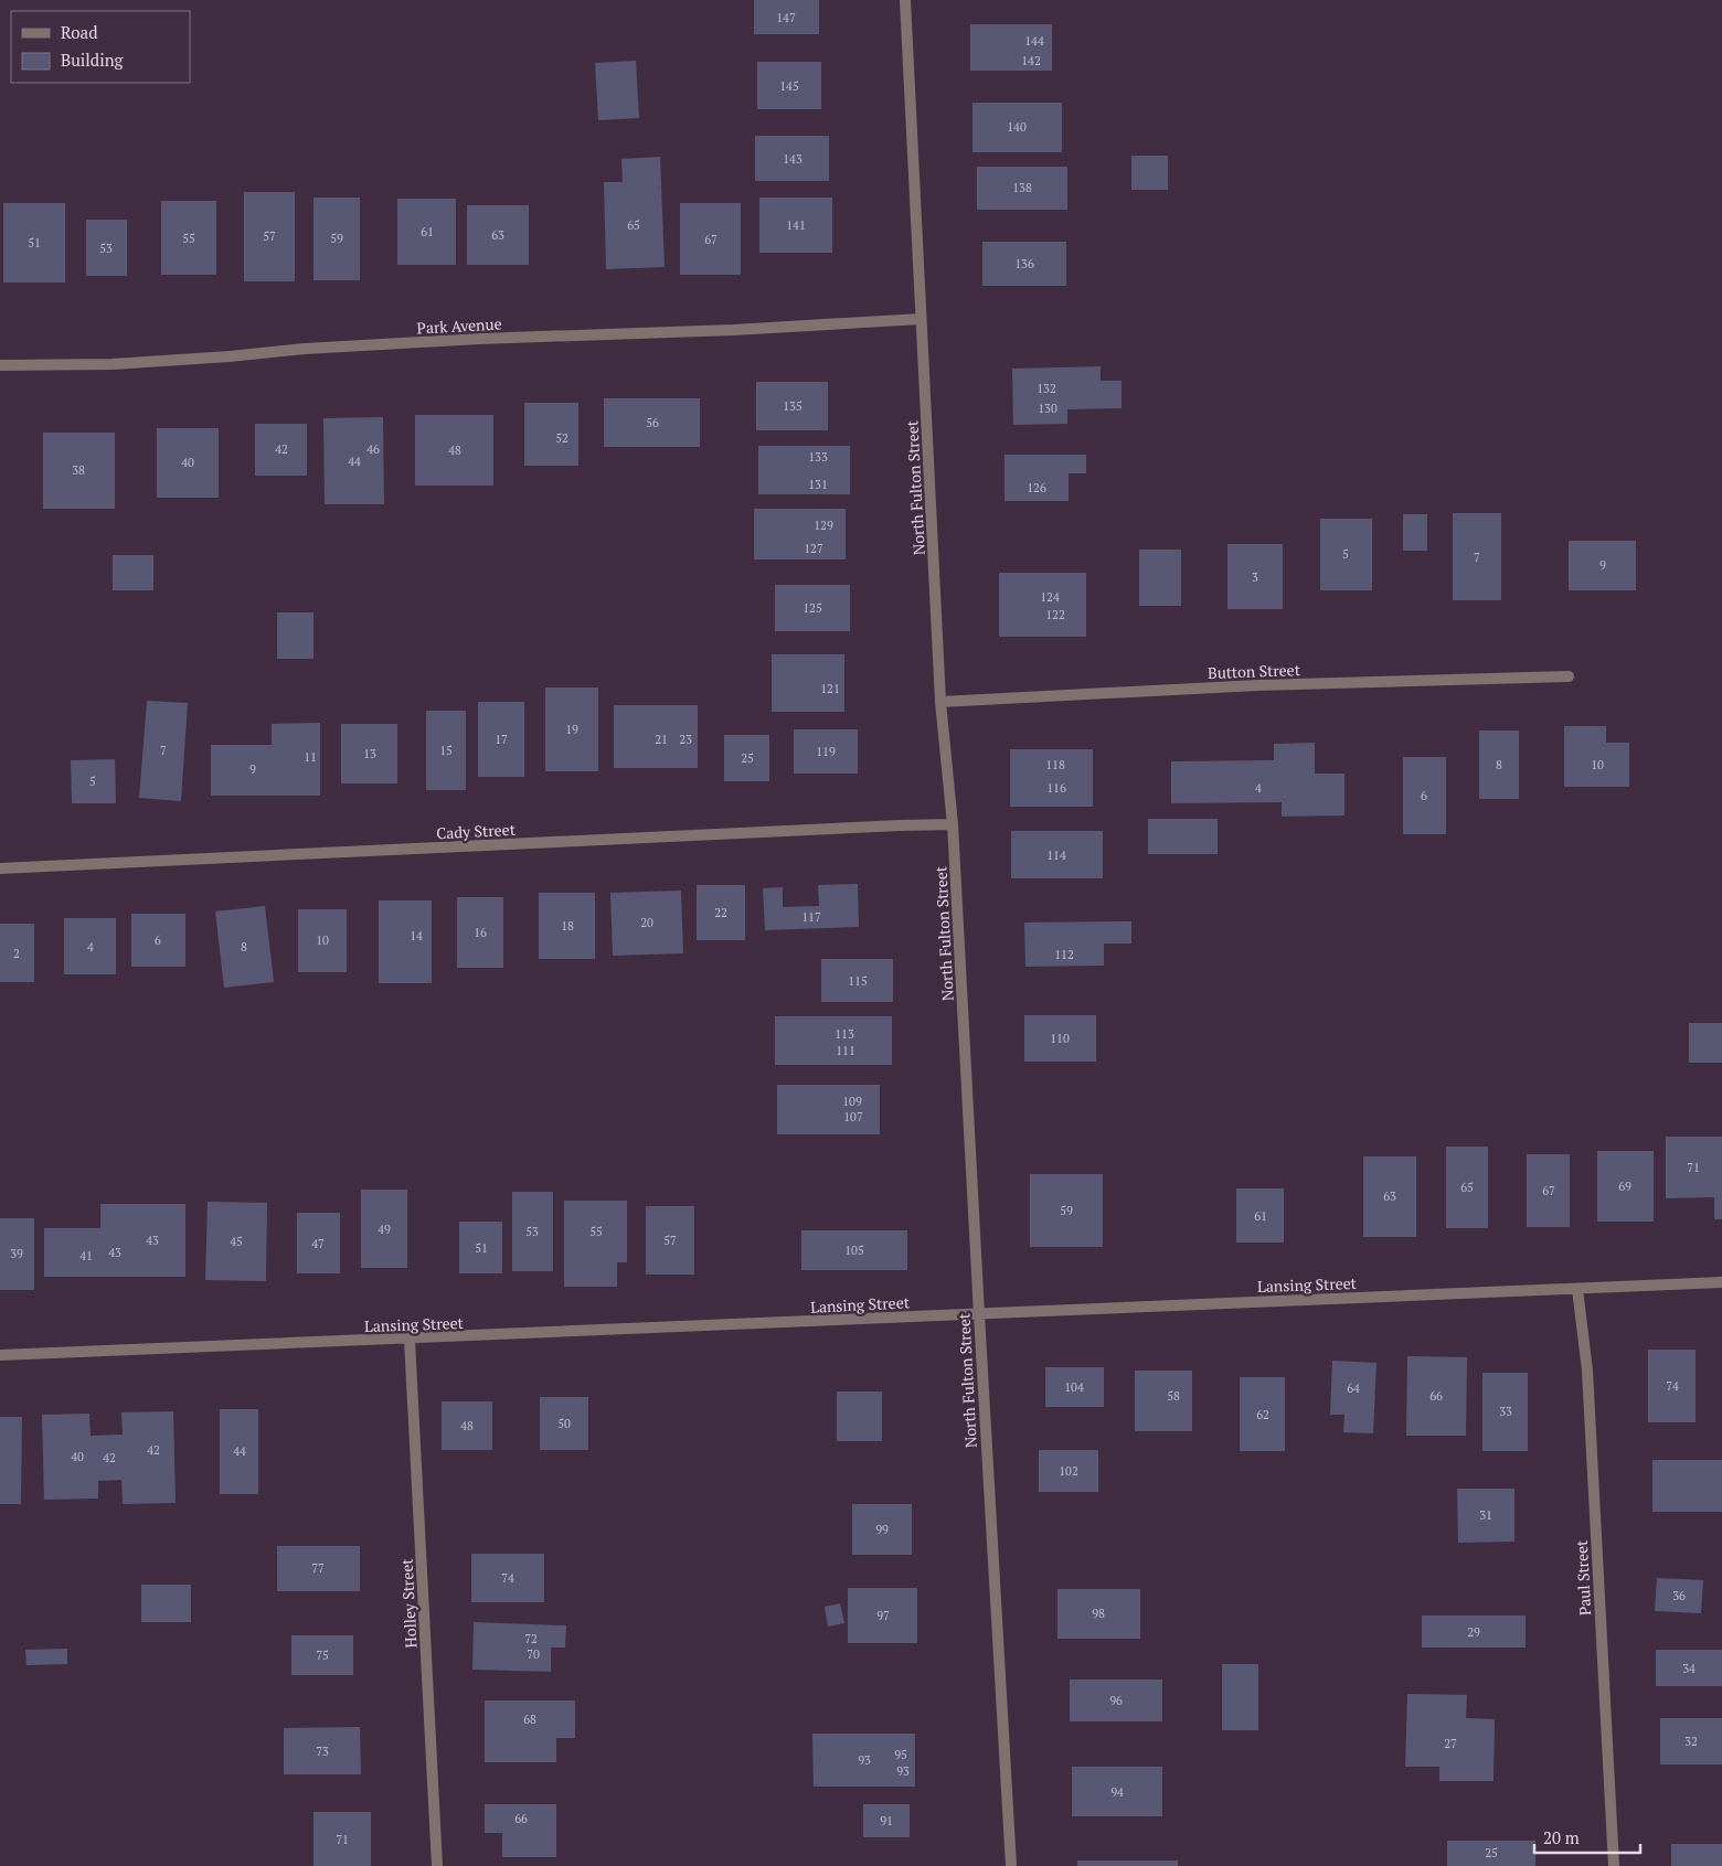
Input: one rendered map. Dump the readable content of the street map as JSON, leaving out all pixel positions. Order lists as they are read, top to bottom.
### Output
{
  "streets": {
    "street": [
      "Park Avenue",
      "North Fulton Street",
      "Button Street",
      "Cady Street",
      "Lansing Street",
      "Paul Street",
      "Holley Street"
    ]
  },
  "crossings": [
    ["Park Avenue", "North Fulton Street"],
    ["North Fulton Street", "Button Street"],
    ["North Fulton Street", "Cady Street"],
    ["North Fulton Street", "Lansing Street"],
    ["Lansing Street", "Paul Street"],
    ["Lansing Street", "Holley Street"]
  ],
  "house_numbers": [
    "147",
    "144",
    "142",
    "145",
    "140",
    "143",
    "138",
    "65",
    "141",
    "61",
    "63",
    "57",
    "55",
    "59",
    "67",
    "51",
    "53",
    "136",
    "132",
    "135",
    "130",
    "56",
    "52",
    "42",
    "46",
    "48",
    "133",
    "44",
    "40",
    "38",
    "131",
    "126",
    "129",
    "127",
    "5",
    "7",
    "9",
    "3",
    "124",
    "125",
    "122",
    "121",
    "19",
    "17",
    "21",
    "23",
    "7",
    "15",
    "119",
    "13",
    "11",
    "25",
    "118",
    "8",
    "10",
    "9",
    "5",
    "116",
    "4",
    "6",
    "114",
    "22",
    "117",
    "20",
    "18",
    "16",
    "14",
    "6",
    "10",
    "4",
    "8",
    "2",
    "112",
    "115",
    "113",
    "110",
    "111",
    "109",
    "107",
    "71",
    "69",
    "65",
    "67",
    "63",
    "59",
    "61",
    "49",
    "53",
    "55",
    "43",
    "57",
    "45",
    "47",
    "51",
    "105",
    "43",
    "39",
    "41",
    "74",
    "104",
    "64",
    "58",
    "66",
    "33",
    "62",
    "50",
    "48",
    "42",
    "44",
    "40",
    "42",
    "102",
    "31",
    "99",
    "77",
    "74",
    "36",
    "98",
    "97",
    "29",
    "72",
    "70",
    "75",
    "34",
    "96",
    "68",
    "32",
    "27",
    "73",
    "95",
    "93",
    "93",
    "94",
    "66",
    "91",
    "71",
    "25"
  ],
  "legend": ["Road", "Building"],
  "scale_bar": "20 m"
}
